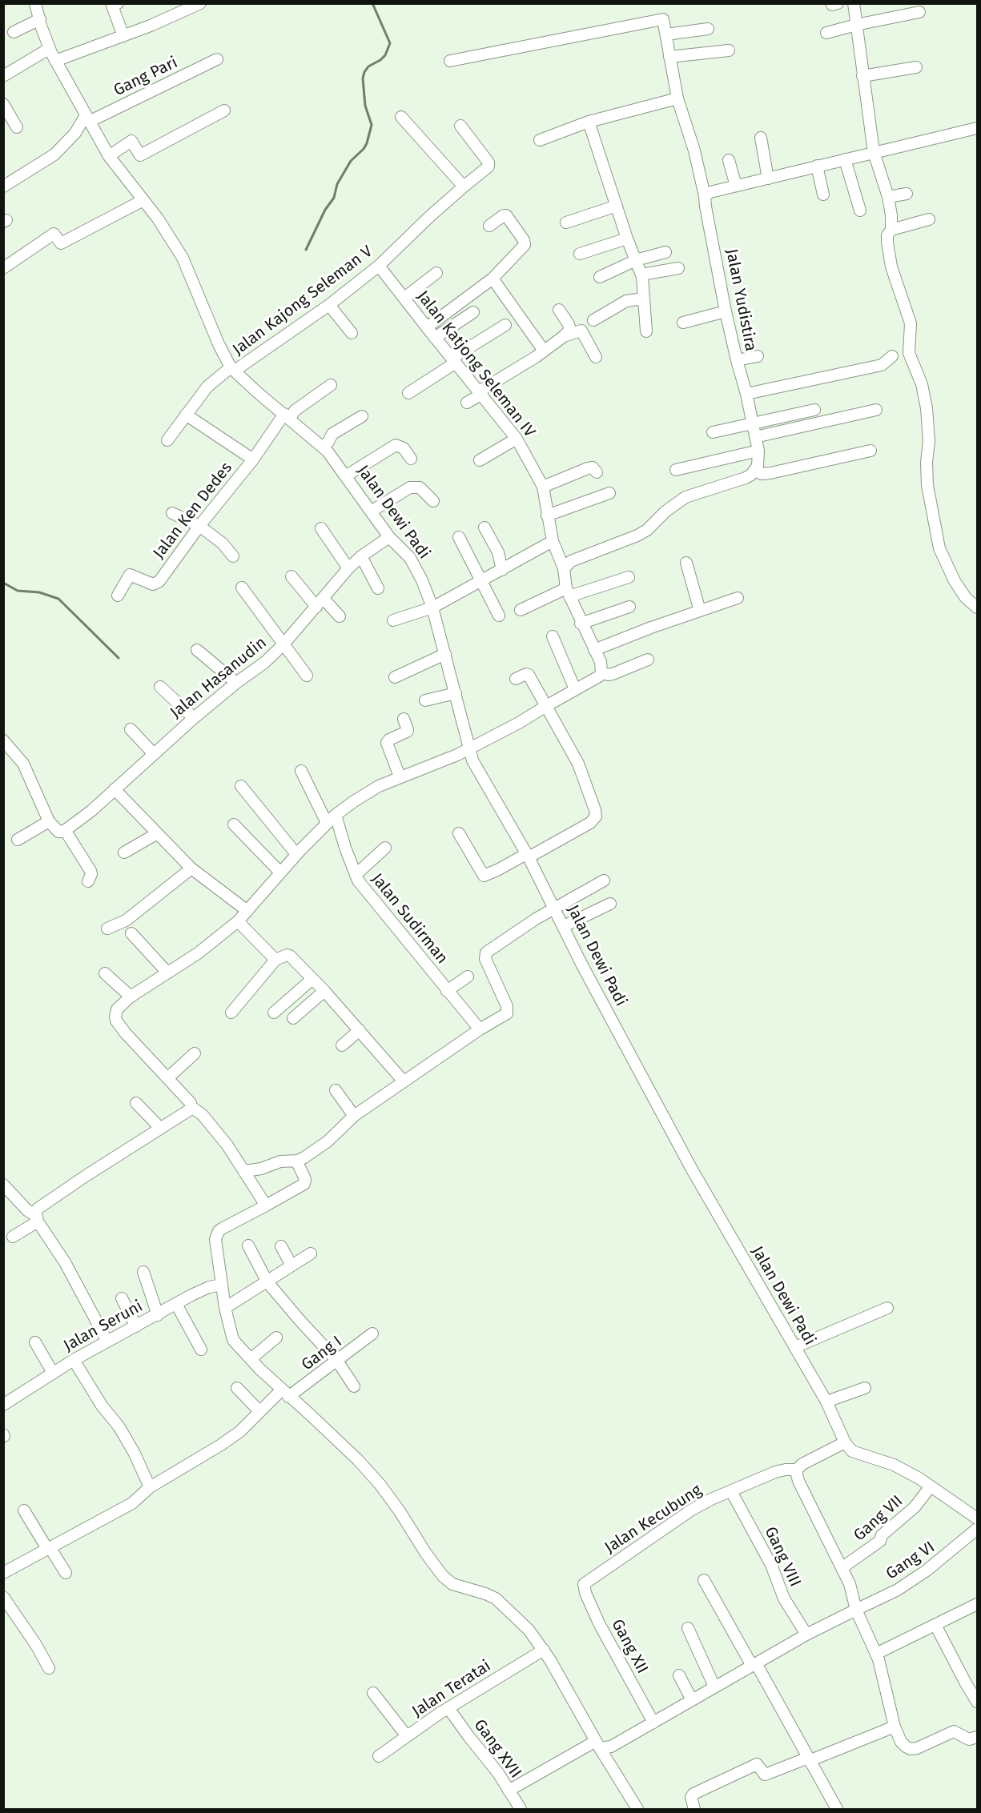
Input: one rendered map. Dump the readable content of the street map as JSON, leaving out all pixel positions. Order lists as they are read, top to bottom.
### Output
{
  "streets": {
    "street": [
      "Gang Pari",
      "Jalan Yudistira",
      "Jalan Kajong Seleman V",
      "Jalan Katjong Seleman IV",
      "Jalan Ken Dedes",
      "Jalan Dewi Padi",
      "Jalan Hasanudin",
      "Jalan Sudirman",
      "Jalan Seruni",
      "Gang I",
      "Gang VII",
      "Jalan Kecubung",
      "Gang VIII",
      "Gang VI",
      "Gang XII",
      "Jalan Teratai",
      "Gang XVII"
    ]
  },
  "crossings": [
    ["Jalan Kajong Seleman V", "Jalan Katjong Seleman IV"],
    ["Jalan Kajong Seleman V", "Jalan Dewi Padi"],
    ["Jalan Ken Dedes", "Jalan Dewi Padi"],
    ["Jalan Dewi Padi", "Jalan Hasanudin"],
    ["Jalan Kecubung", "Gang VIII"],
    ["Jalan Kecubung", "Gang XII"],
    ["Gang VIII", "Gang VI"],
    ["Gang VI", "Gang XII"],
    ["Gang VI", "Gang XVII"],
    ["Jalan Teratai", "Gang XVII"]
  ]
}
